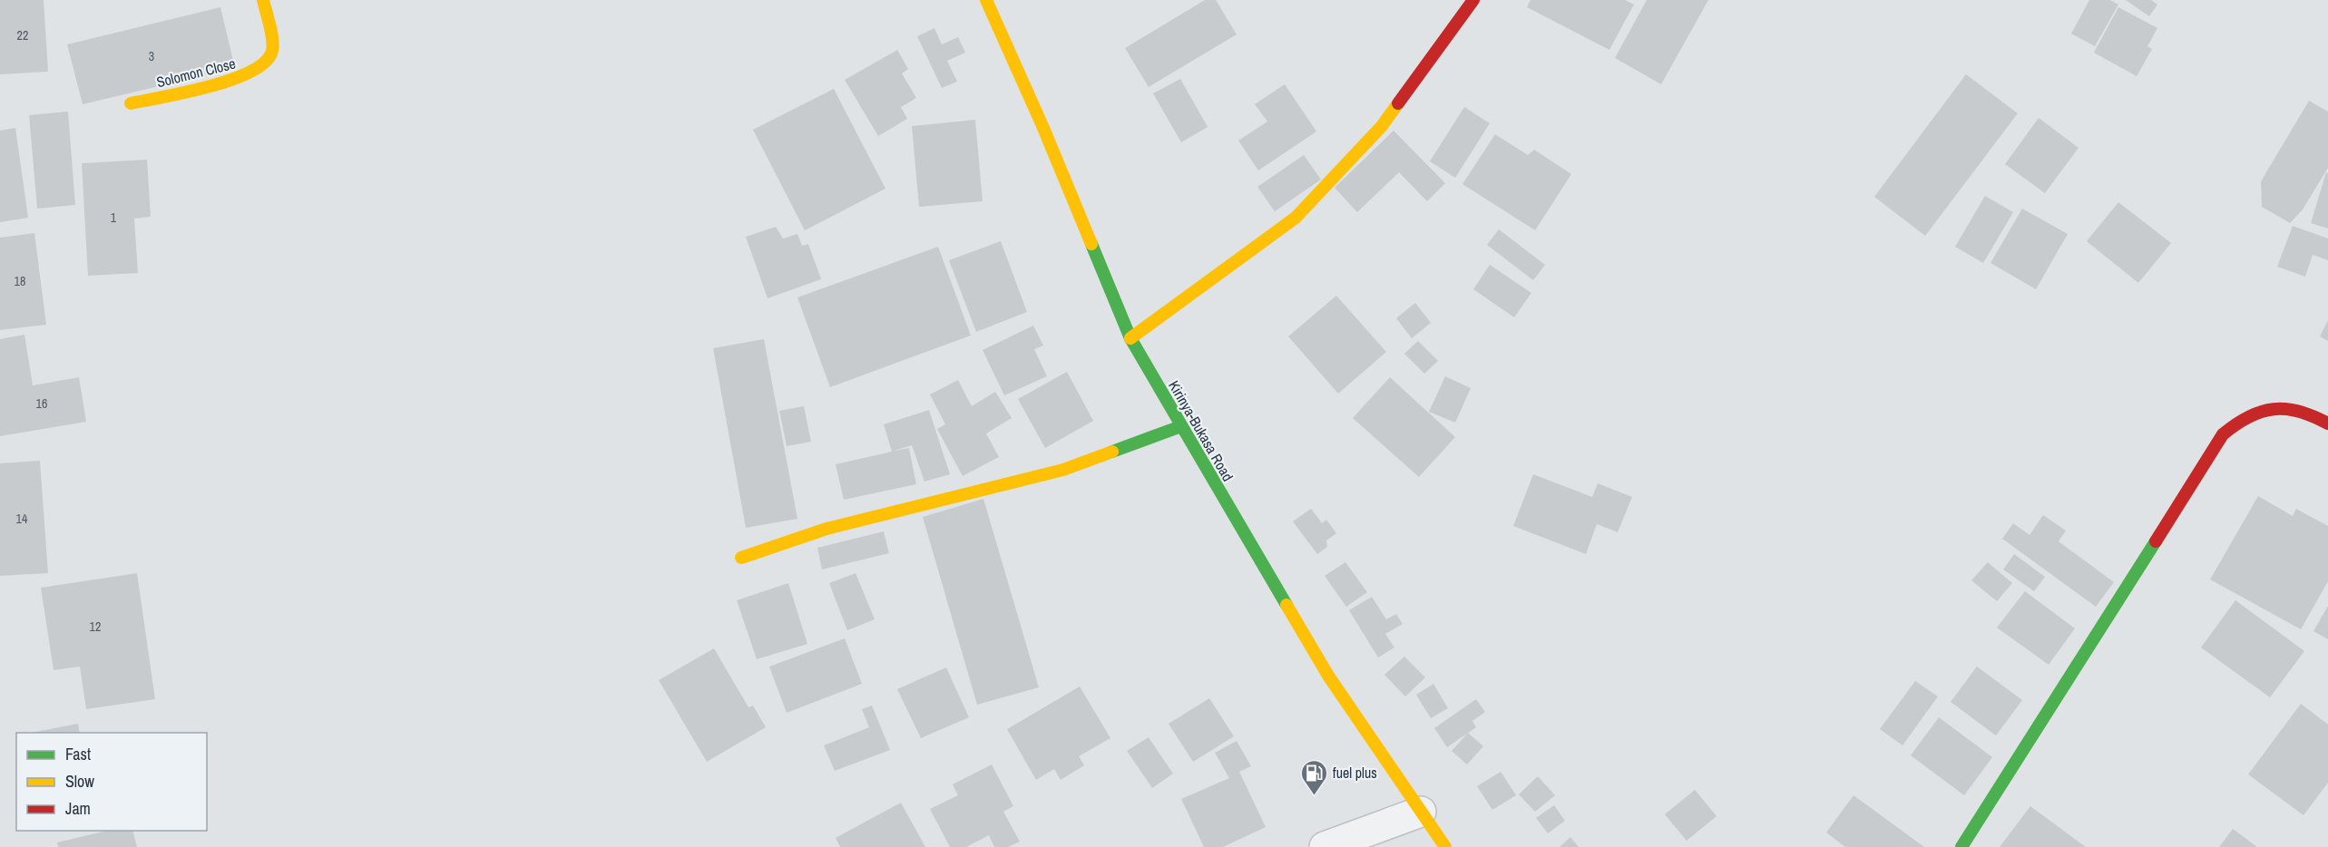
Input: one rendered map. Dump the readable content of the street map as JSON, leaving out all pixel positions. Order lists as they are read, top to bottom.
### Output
{
  "streets": {
    "street": ["Solomon Close", "Kirinya-Bukasa Road"]
  },
  "places": {
    "fuel station": ["fuel plus"]
  },
  "house_numbers": [
    "22",
    "3",
    "1",
    "18",
    "16",
    "14",
    "12"
  ],
  "legend": ["Fast", "Slow", "Jam"]
}
